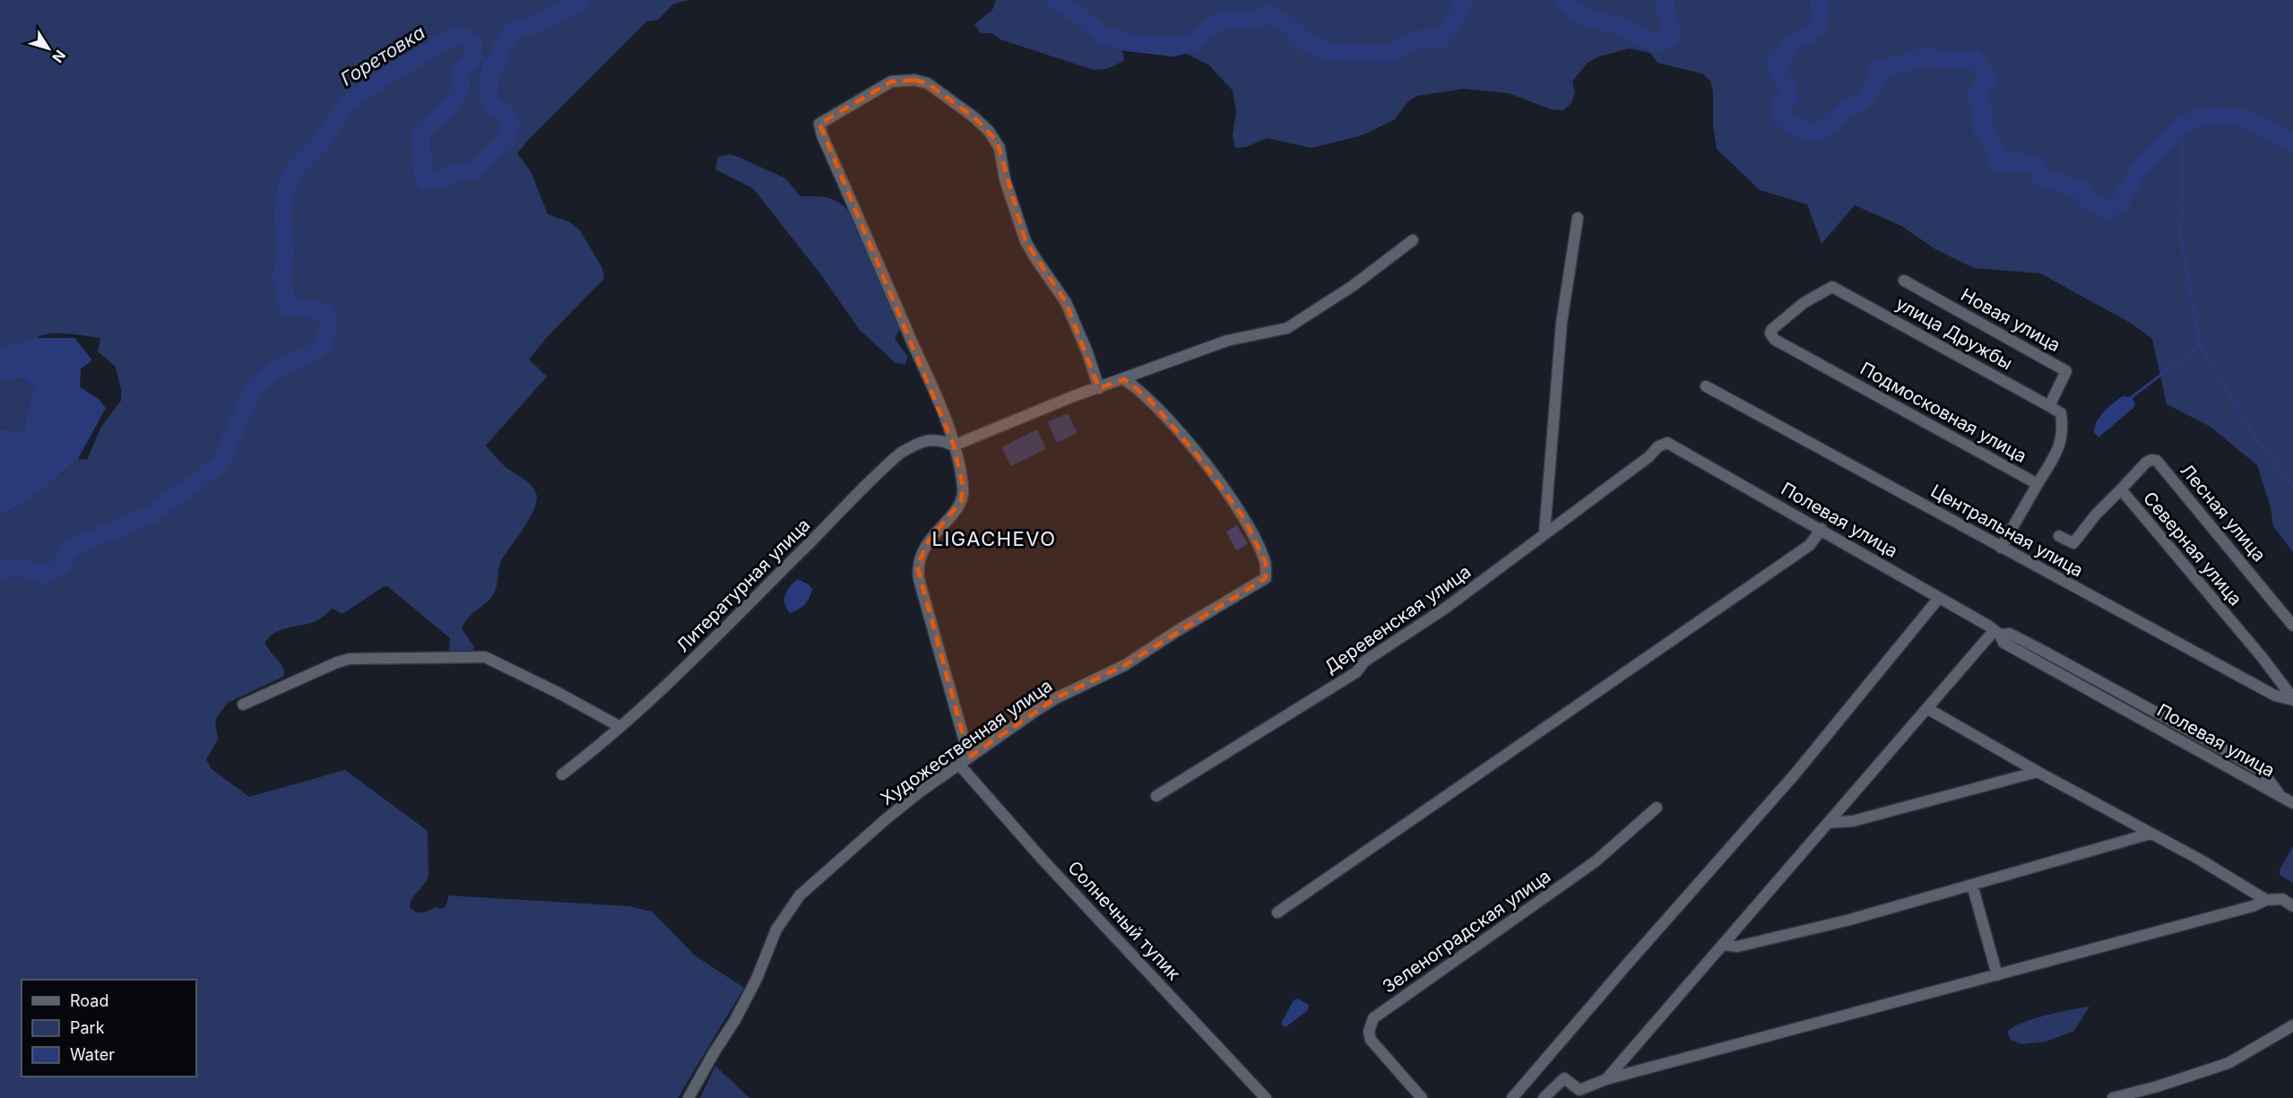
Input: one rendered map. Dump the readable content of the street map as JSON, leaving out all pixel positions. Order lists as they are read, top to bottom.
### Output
{
  "streets": {
    "street": [
      "Новая улица",
      "улица Дружбы",
      "Подмосковная улица",
      "Лесная улица",
      "Полевая улица",
      "Центральная улица",
      "Северная улица",
      "Литературная улица",
      "Деревенская улица",
      "Художественная улица",
      "Солнечный тупик",
      "Зеленоградская улица"
    ]
  },
  "crossings": [
    ["Новая улица", "улица Дружбы"],
    ["улица Дружбы", "Подмосковная улица"],
    ["Подмосковная улица", "Центральная улица"],
    ["Лесная улица", "Северная улица"],
    ["Полевая улица", "Деревенская улица"],
    ["Центральная улица", "Северная улица"],
    ["Художественная улица", "Солнечный тупик"]
  ],
  "districts": ["LIGACHEVO"],
  "water": ["Горетовка"],
  "legend": ["Road", "Park", "Water"],
  "north": "bottom right"
}
